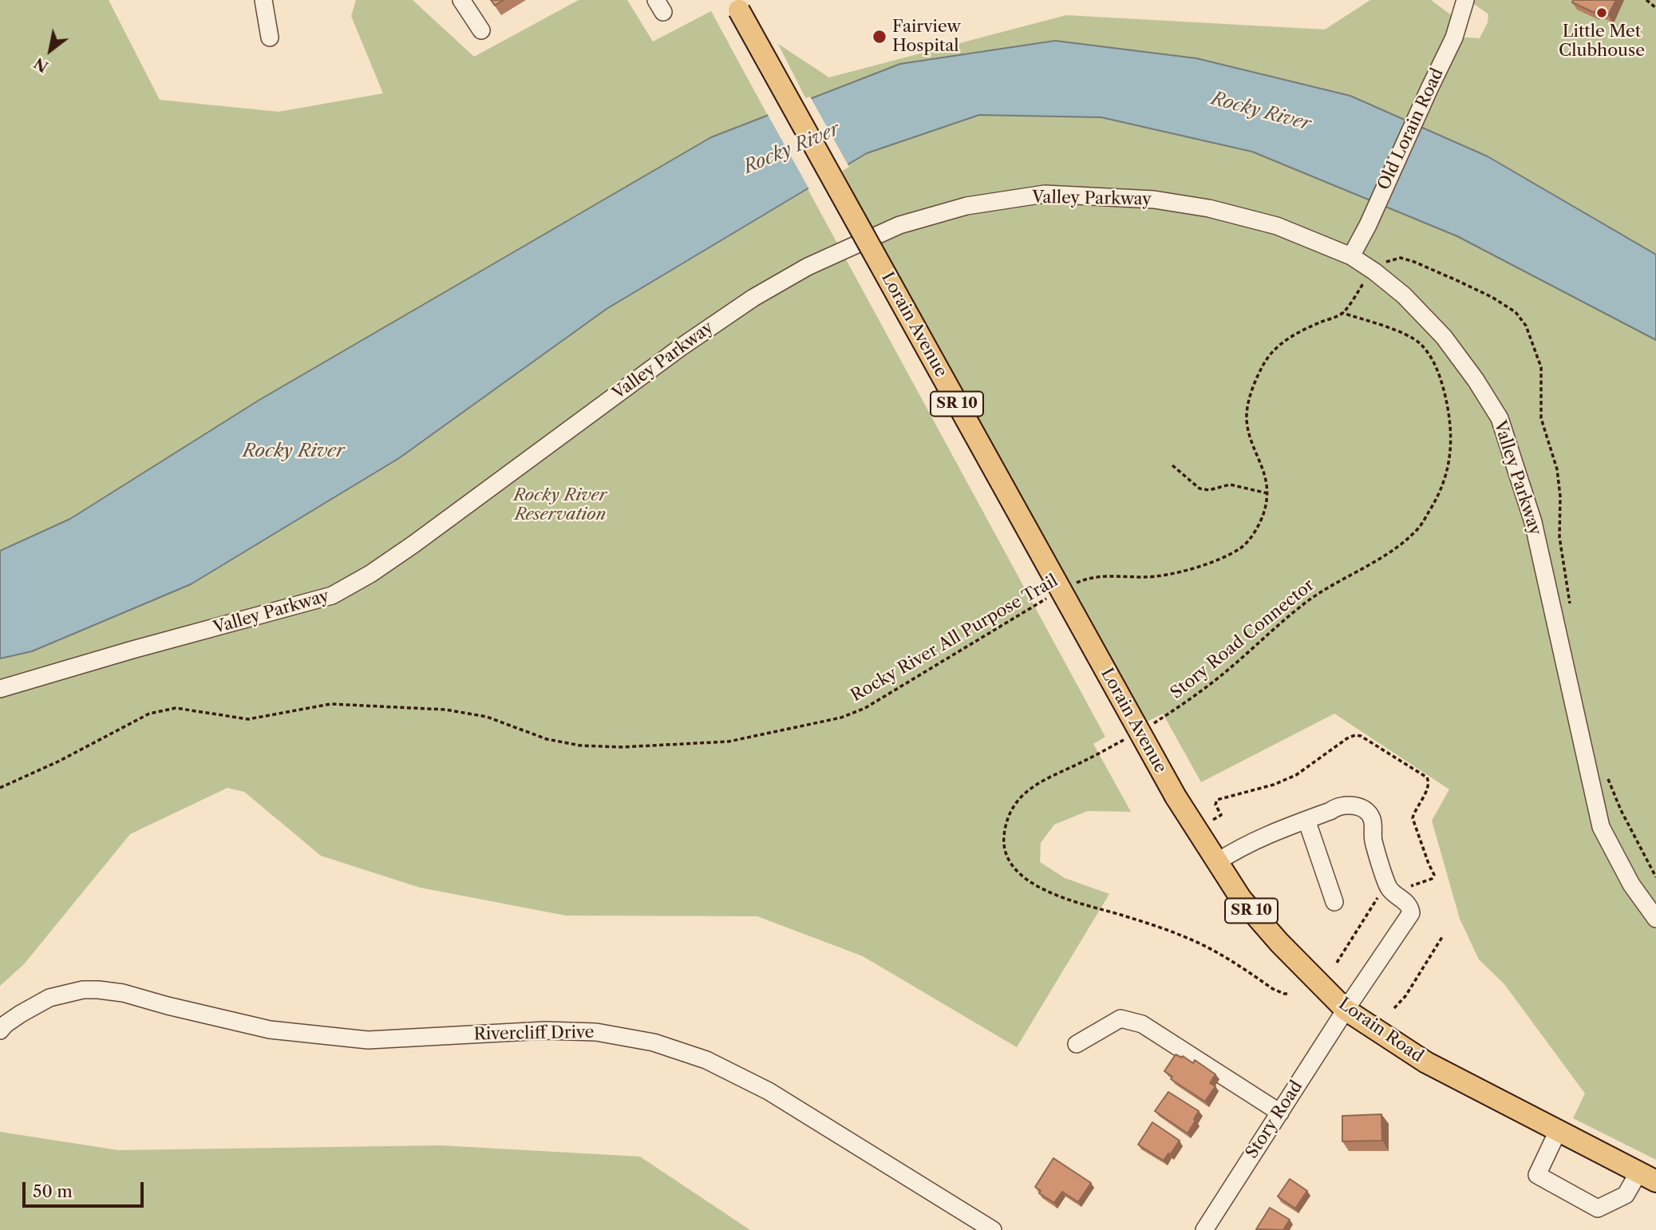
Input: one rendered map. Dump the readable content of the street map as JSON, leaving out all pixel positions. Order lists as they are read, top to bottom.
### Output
{
  "streets": {
    "main road": ["Lorain Avenue", "SR 10", "Lorain Road"],
    "street": [
      "Old Lorain Road",
      "Valley Parkway",
      "Rivercliff Drive",
      "Story Road"
    ],
    "path": ["Rocky River All Purpose Trail", "Story Road Connector"]
  },
  "crossings": [
    ["Old Lorain Road", "Valley Parkway"],
    ["Lorain Avenue", "Lorain Road"],
    ["Rocky River All Purpose Trail", "Story Road Connector"],
    ["Lorain Road", "Story Road"]
  ],
  "water": ["Rocky River"],
  "parks": ["Rocky River Reservation"],
  "places": ["Little Met Clubhouse", "Fairview Hospital"],
  "scale_bar": "50 m",
  "north": "bottom left"
}
